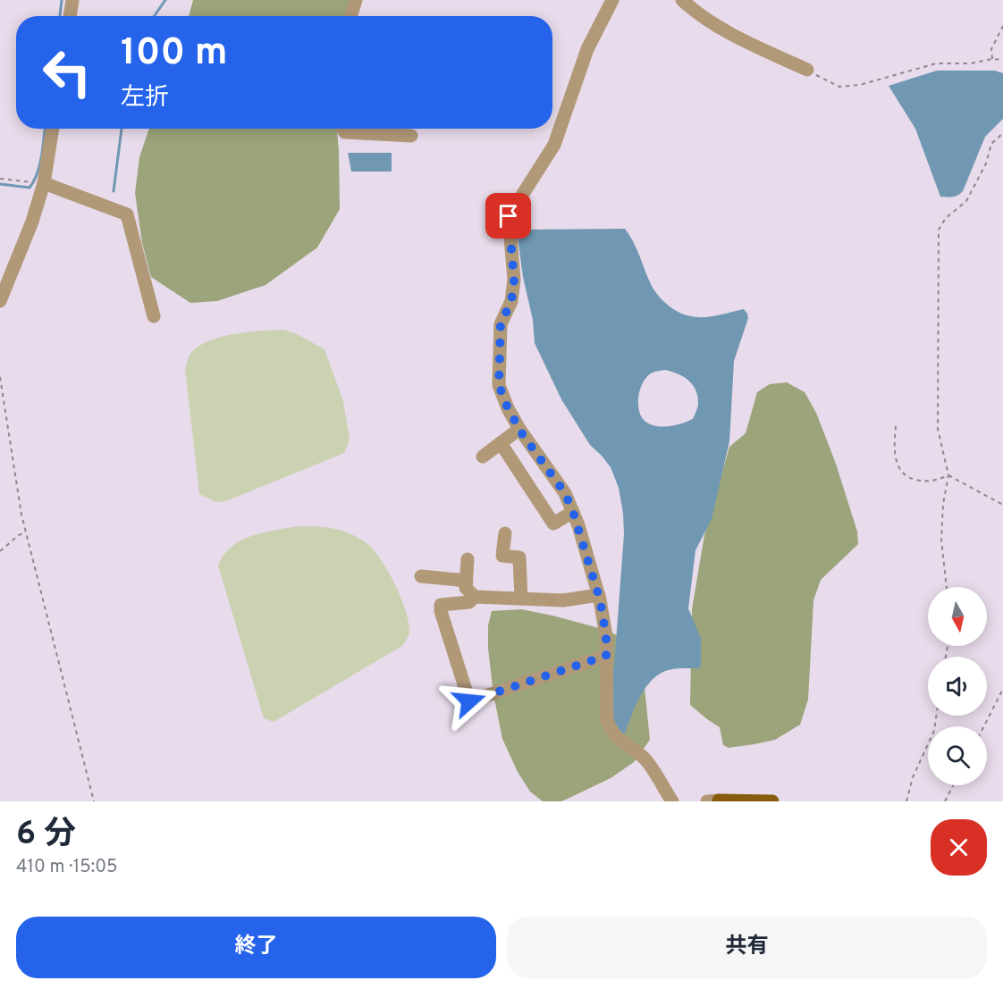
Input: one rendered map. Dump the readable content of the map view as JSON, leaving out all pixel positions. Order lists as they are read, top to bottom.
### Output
{
  "north": "bottom",
  "page": {
    "turn": ["100 m", "左折"],
    "heading": ["6 分", "410 m · 15:05"],
    "buttons": ["終了", "共有"]
  }
}
